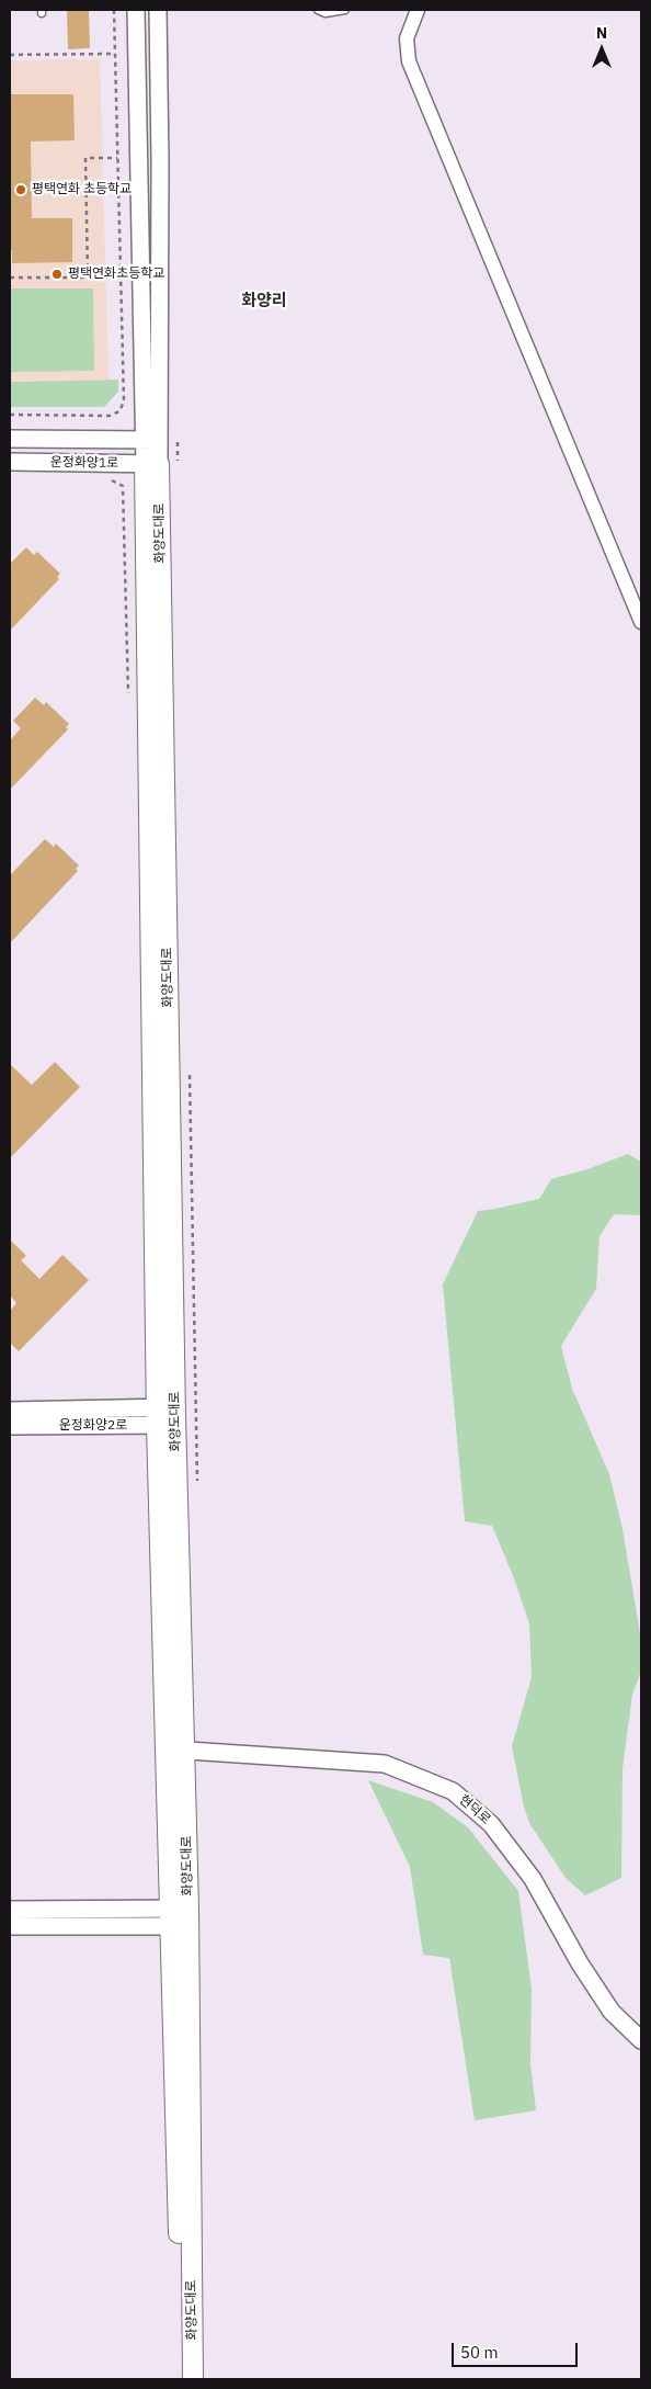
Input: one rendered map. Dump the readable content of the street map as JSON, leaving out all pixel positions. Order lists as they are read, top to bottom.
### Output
{
  "streets": {
    "main road": ["화양도대로"],
    "street": ["운정화양1로", "운정화양2로", "현덕로"]
  },
  "crossings": [
    ["운정화양1로", "화양도대로"],
    ["화양도대로", "운정화양2로"],
    ["화양도대로", "현덕로"]
  ],
  "districts": ["화양리"],
  "places": ["평택연화 초등학교", "평택연화초등학교"],
  "scale_bar": "50 m",
  "north": "top"
}
